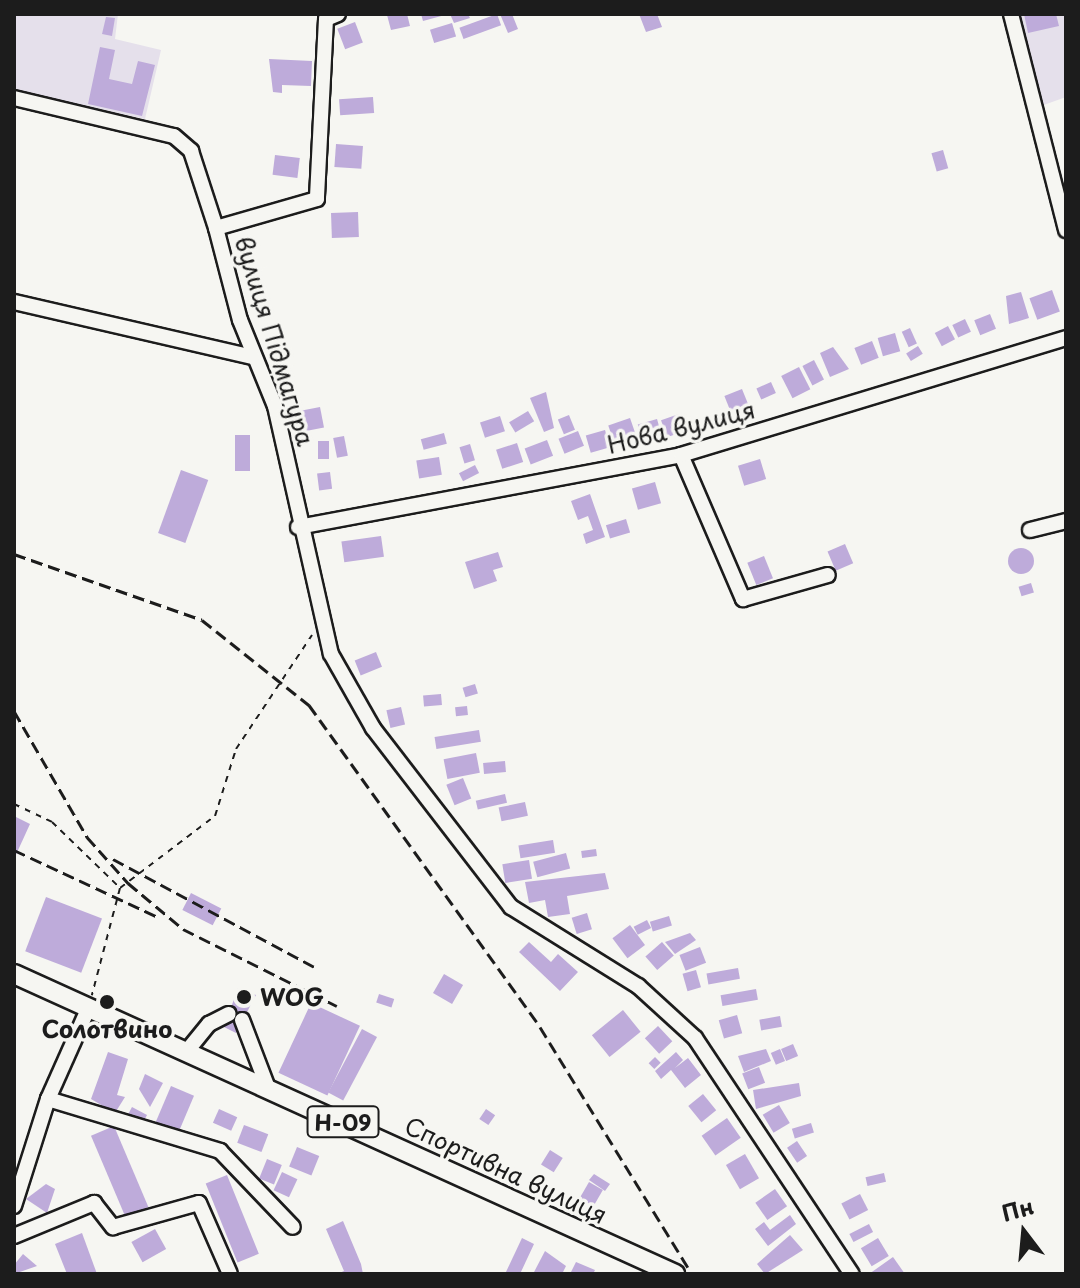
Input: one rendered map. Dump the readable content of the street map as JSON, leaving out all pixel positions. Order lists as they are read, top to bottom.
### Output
{
  "streets": {
    "main road": ["Н-09", "Спортивна вулиця"],
    "street": ["вулиця Підмагура", "Нова вулиця"]
  },
  "crossings": [
    ["вулиця Підмагура", "Нова вулиця"]
  ],
  "places": ["WOG", "Солотвино"],
  "north": "top"
}
